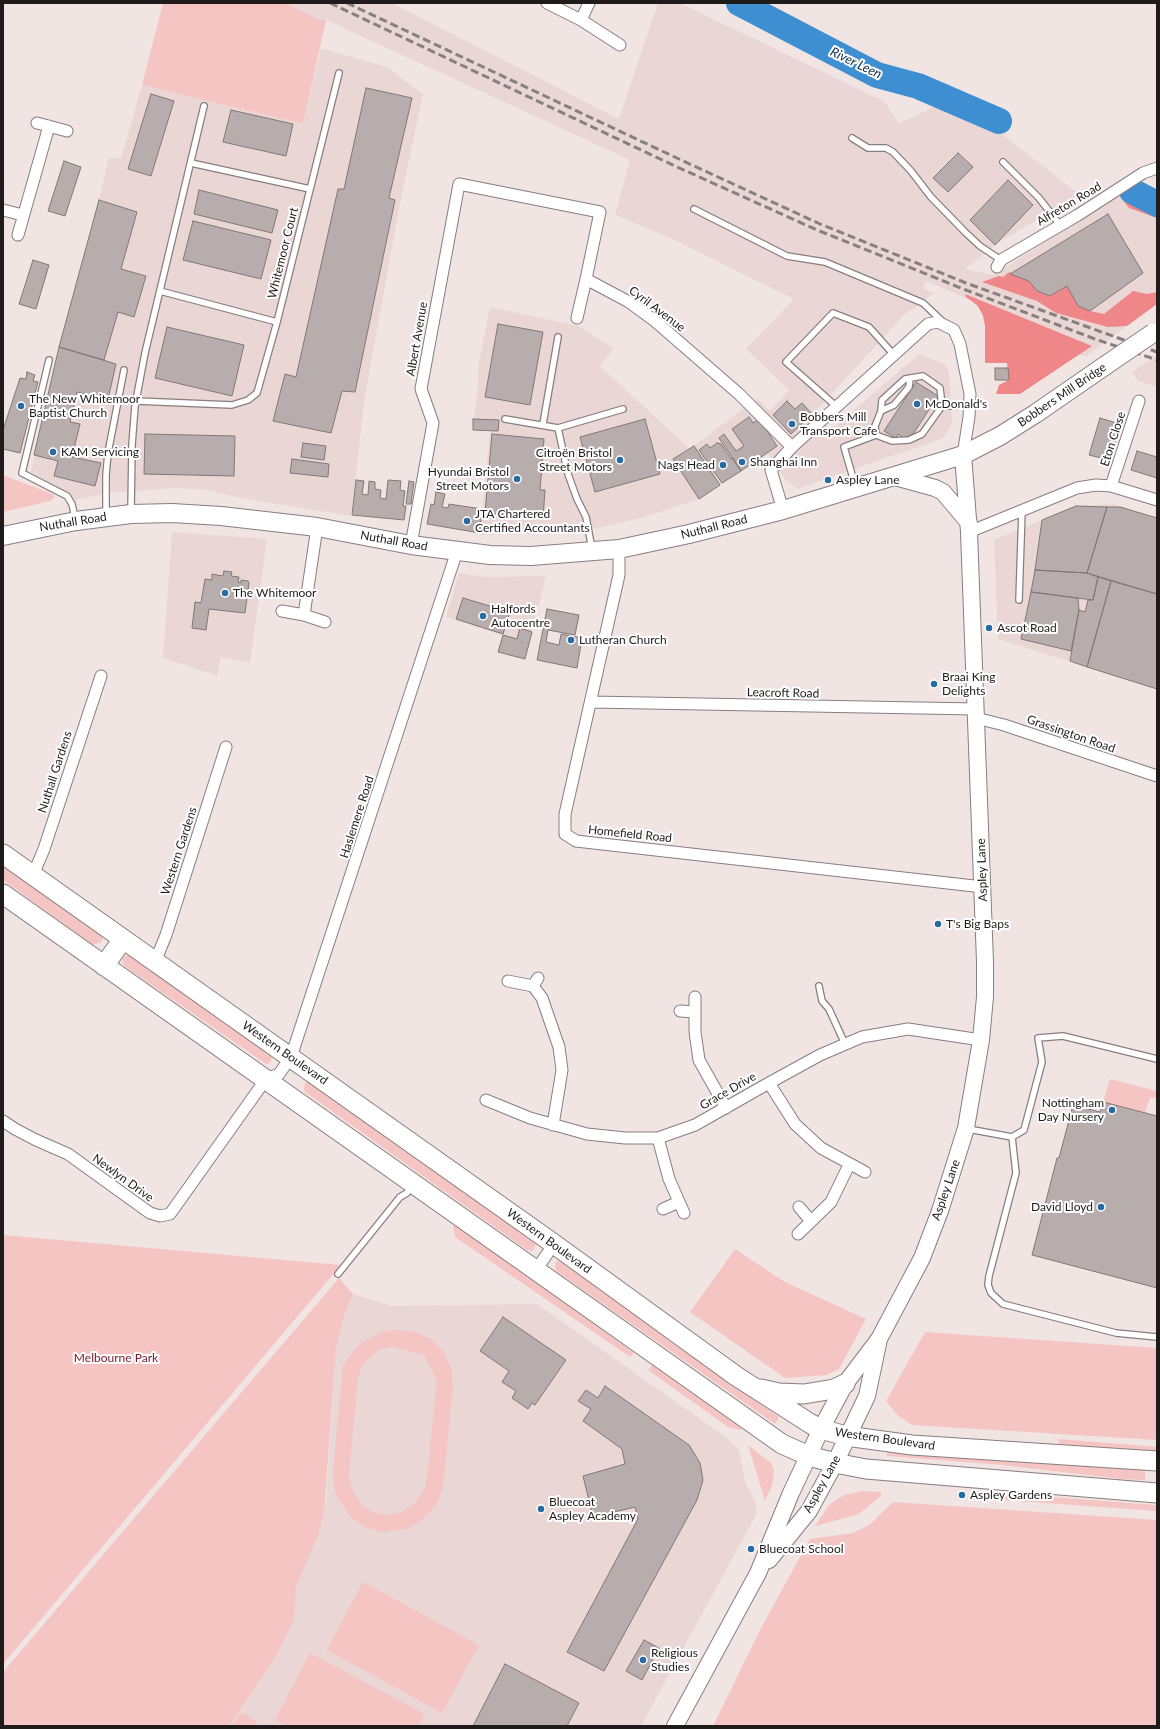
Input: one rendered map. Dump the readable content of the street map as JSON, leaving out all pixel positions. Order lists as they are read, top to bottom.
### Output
{
  "streets": {
    "highway": ["Western Boulevard"],
    "main road": ["Bobbers Mill Bridge", "Nuthall Road", "Aspley Lane"],
    "street": [
      "Alfreton Road",
      "Cyril Avenue",
      "Albert Avenue",
      "Eton Close",
      "Leacroft Road",
      "Grassington Road",
      "Nuthall Gardens",
      "Haslemere Road",
      "Homefield Road",
      "Western Gardens",
      "Grace Drive",
      "Newlyn Drive"
    ],
    "lane": ["Whitemoor Court"]
  },
  "crossings": [
    ["Cyril Avenue", "Albert Avenue"],
    ["Albert Avenue", "Nuthall Road"],
    ["Bobbers Mill Bridge", "Nuthall Road"],
    ["Bobbers Mill Bridge", "Aspley Lane"],
    ["Nuthall Road", "Haslemere Road"],
    ["Nuthall Road", "Homefield Road"],
    ["Nuthall Road", "Aspley Lane"],
    ["Leacroft Road", "Grassington Road"],
    ["Leacroft Road", "Homefield Road"],
    ["Leacroft Road", "Aspley Lane"],
    ["Grassington Road", "Aspley Lane"],
    ["Nuthall Gardens", "Western Boulevard"],
    ["Haslemere Road", "Western Boulevard"],
    ["Haslemere Road", "Newlyn Drive"],
    ["Homefield Road", "Aspley Lane"],
    ["Western Gardens", "Western Boulevard"],
    ["Aspley Lane", "Western Boulevard"],
    ["Aspley Lane", "Grace Drive"]
  ],
  "water": ["River Leen"],
  "parks": ["Melbourne Park"],
  "places": [
    "McDonald's",
    "The New Whitemoor Baptist Church",
    "Bobbers Mill Transport Cafe",
    "KAM Servicing",
    "Citroën Bristol Street Motors",
    "Shanghai Inn",
    "Nags Head",
    "Hyundai Bristol Street Motors",
    "Aspley Lane",
    "JTA Chartered Certified Accountants",
    "The Whitemoor",
    "Halfords Autocentre",
    "Ascot Road",
    "Lutheran Church",
    "Braai King Delights",
    "T's Big Baps",
    "Nottingham Day Nursery",
    "David Lloyd",
    "Aspley Gardens",
    "Bluecoat Aspley Academy",
    "Bluecoat School",
    "Religious Studies"
  ]
}
